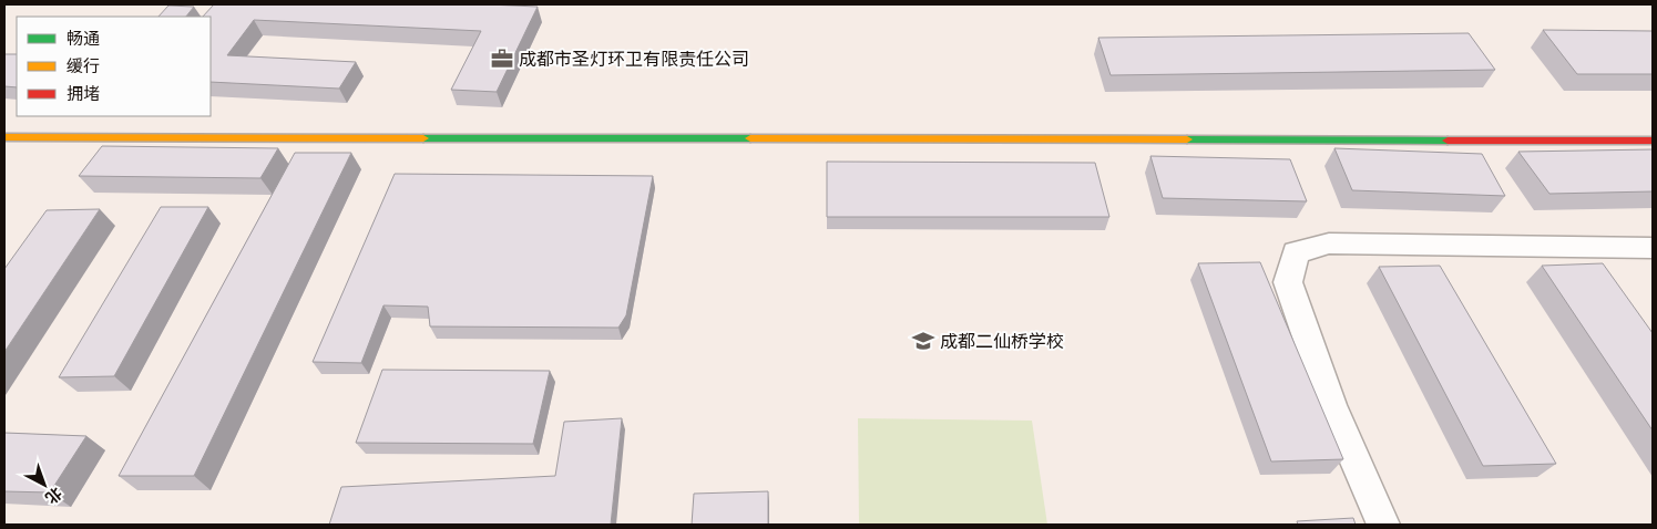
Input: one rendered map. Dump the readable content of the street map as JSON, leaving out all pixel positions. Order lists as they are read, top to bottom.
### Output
{
  "places": {
    "office": ["成都市圣灯环卫有限责任公司"],
    "school or university": ["成都二仙桥学校"]
  },
  "legend": ["畅通", "缓行", "拥堵"],
  "north": "bottom right"
}
